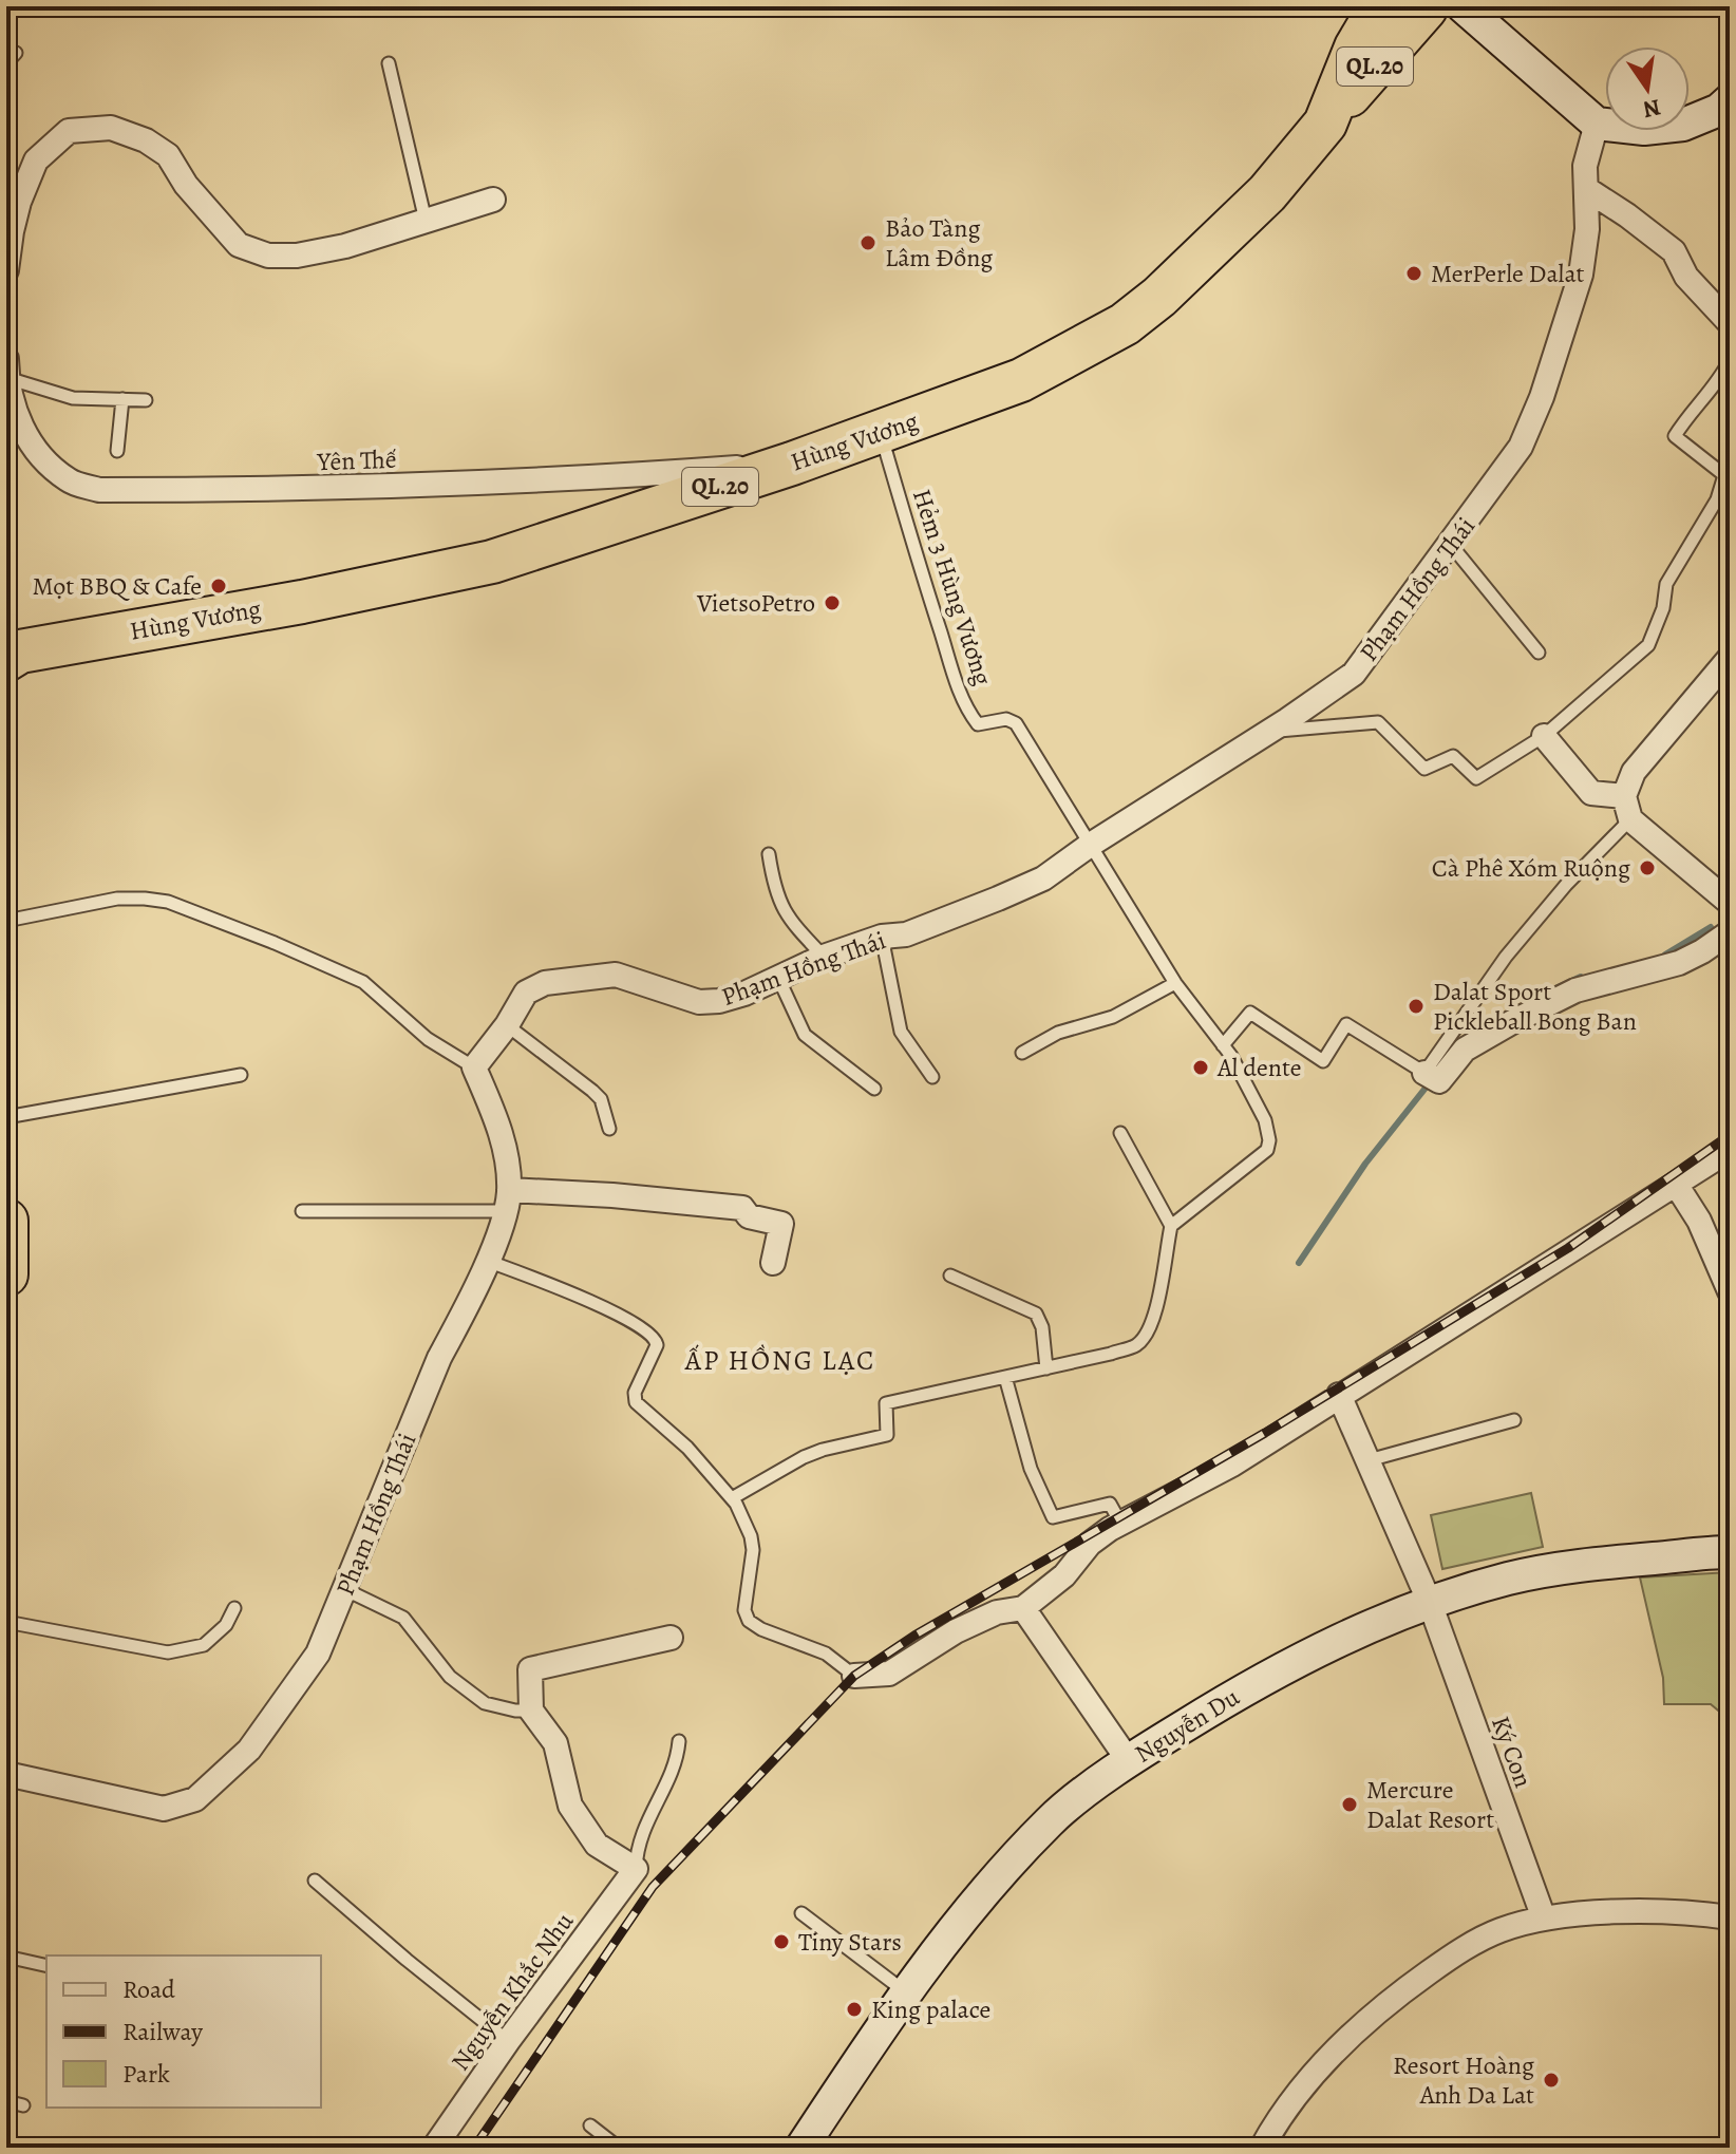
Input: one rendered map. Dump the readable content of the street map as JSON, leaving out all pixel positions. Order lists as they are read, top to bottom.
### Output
{
  "streets": {
    "highway": ["QL.20", "Hùng Vương"],
    "street": [
      "Yên Thế",
      "Phạm Hồng Thái",
      "Nguyễn Du",
      "Ký Con",
      "Nguyễn Khắc Nhu"
    ],
    "lane": ["Hẻm 3 Hùng Vương"]
  },
  "crossings": [
    ["QL.20", "Hùng Vương"],
    ["Hùng Vương", "Yên Thế"],
    ["Hùng Vương", "Hẻm 3 Hùng Vương"],
    ["Hẻm 3 Hùng Vương", "Phạm Hồng Thái"],
    ["Nguyễn Du", "Ký Con"]
  ],
  "districts": ["ẤP HỒNG LẠC"],
  "places": [
    "Bảo Tàng Lâm Đồng",
    "MerPerle Dalat",
    "Mọt BBQ & Cafe",
    "VietsoPetro",
    "Cà Phê Xóm Ruộng",
    "Dalat Sport Pickleball Bong Ban",
    "Al dente",
    "Mercure Dalat Resort",
    "Tiny Stars",
    "King palace",
    "Resort Hoàng Anh Da Lat"
  ],
  "legend": ["Road", "Railway", "Park"],
  "north": "bottom"
}
